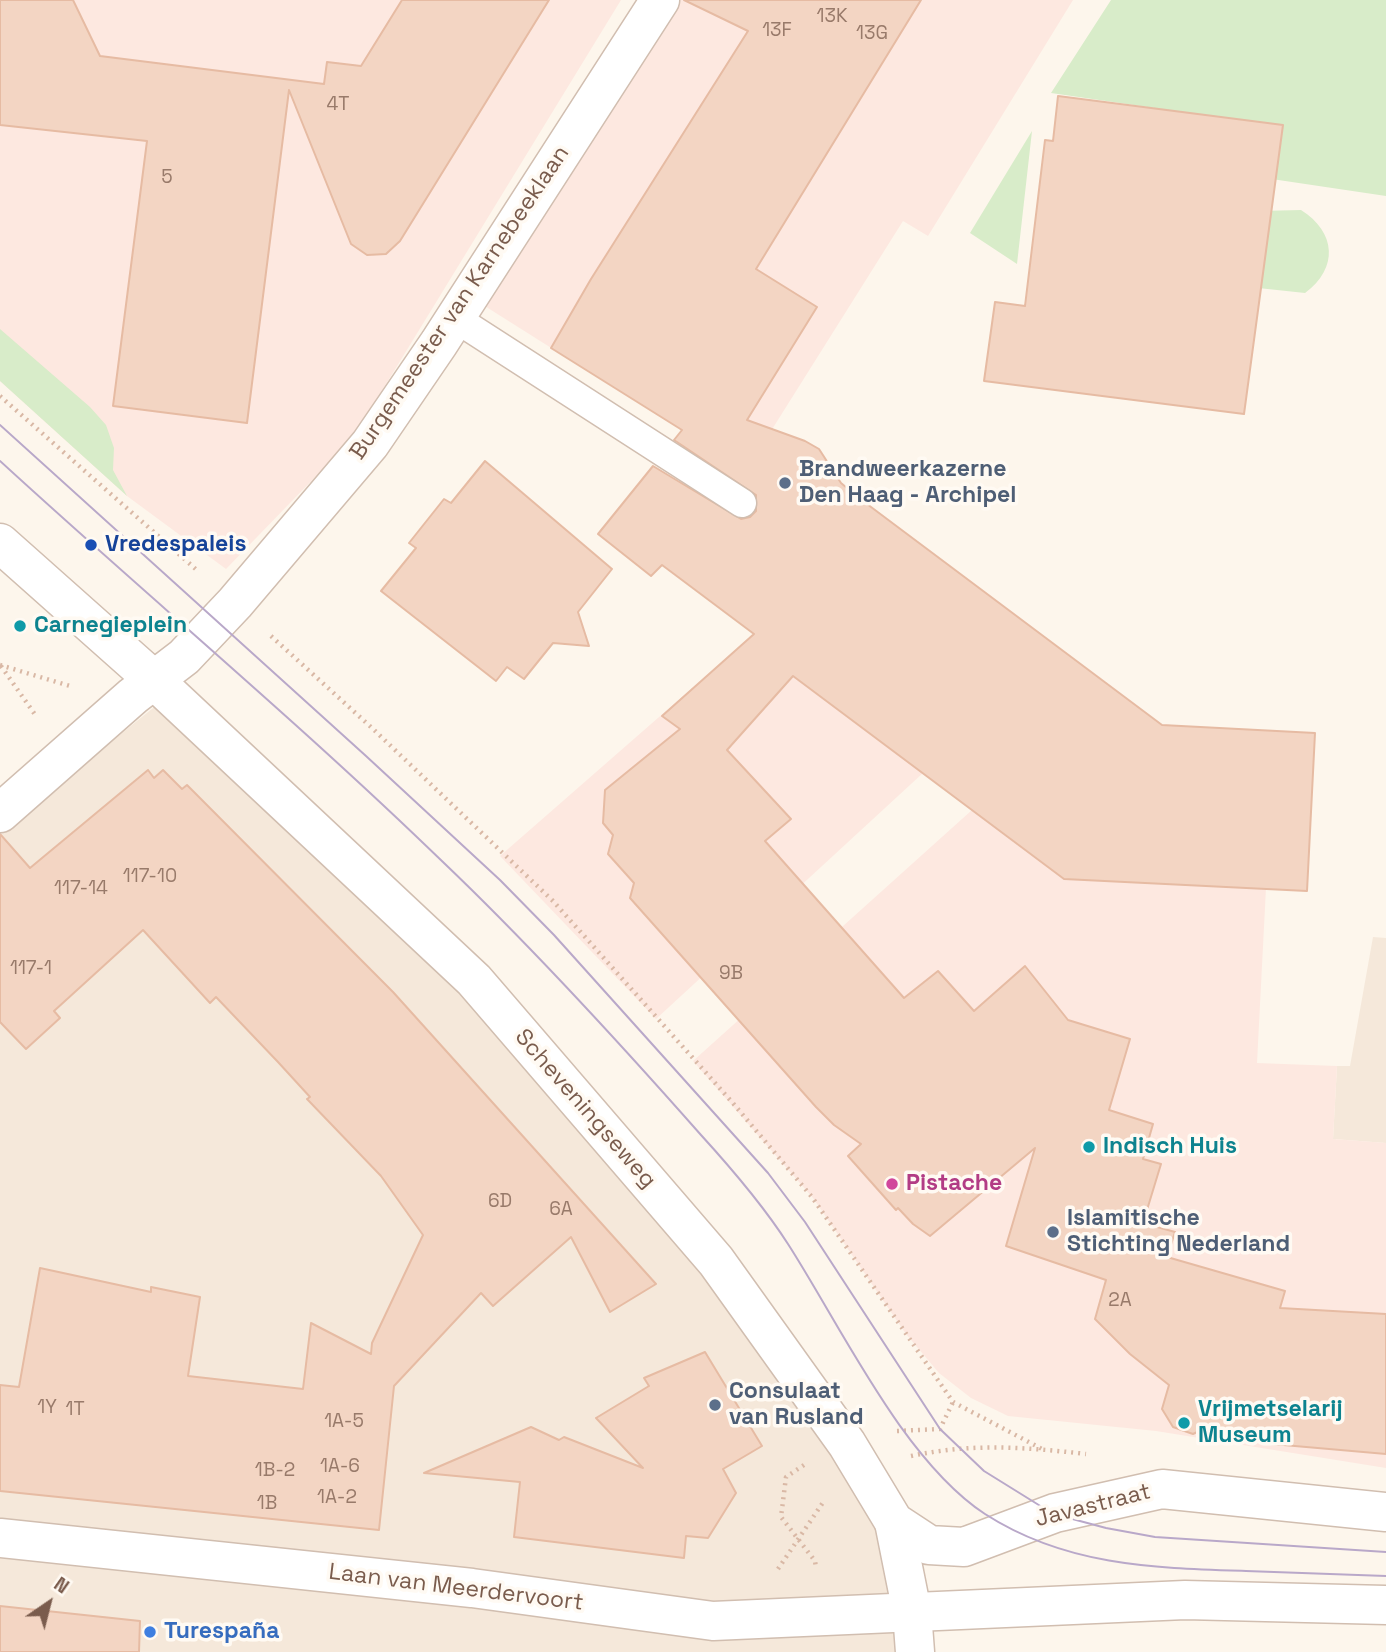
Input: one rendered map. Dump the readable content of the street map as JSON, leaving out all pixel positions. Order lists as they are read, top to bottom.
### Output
{
  "streets": {
    "street": [
      "Burgemeester van Karnebeeklaan",
      "Scheveningseweg",
      "Javastraat",
      "Laan van Meerdervoort"
    ]
  },
  "crossings": [
    ["Burgemeester van Karnebeeklaan", "Scheveningseweg"],
    ["Scheveningseweg", "Javastraat"],
    ["Scheveningseweg", "Laan van Meerdervoort"]
  ],
  "places": [
    "Brandweerkazerne Den Haag - Archipel",
    "Vredespaleis",
    "Carnegieplein",
    "Indisch Huis",
    "Pistache",
    "Islamitische Stichting Nederland",
    "Consulaat van Rusland",
    "Vrijmetselarij Museum",
    "Turespaña"
  ],
  "house_numbers": [
    "13K",
    "13F",
    "13G",
    "4T",
    "5",
    "117-10",
    "117-14",
    "117-1",
    "9B",
    "6D",
    "6A",
    "2A",
    "1Y",
    "1T",
    "1A-5",
    "1A-6",
    "1B-2",
    "1A-2",
    "1B"
  ],
  "north": "top right"
}
